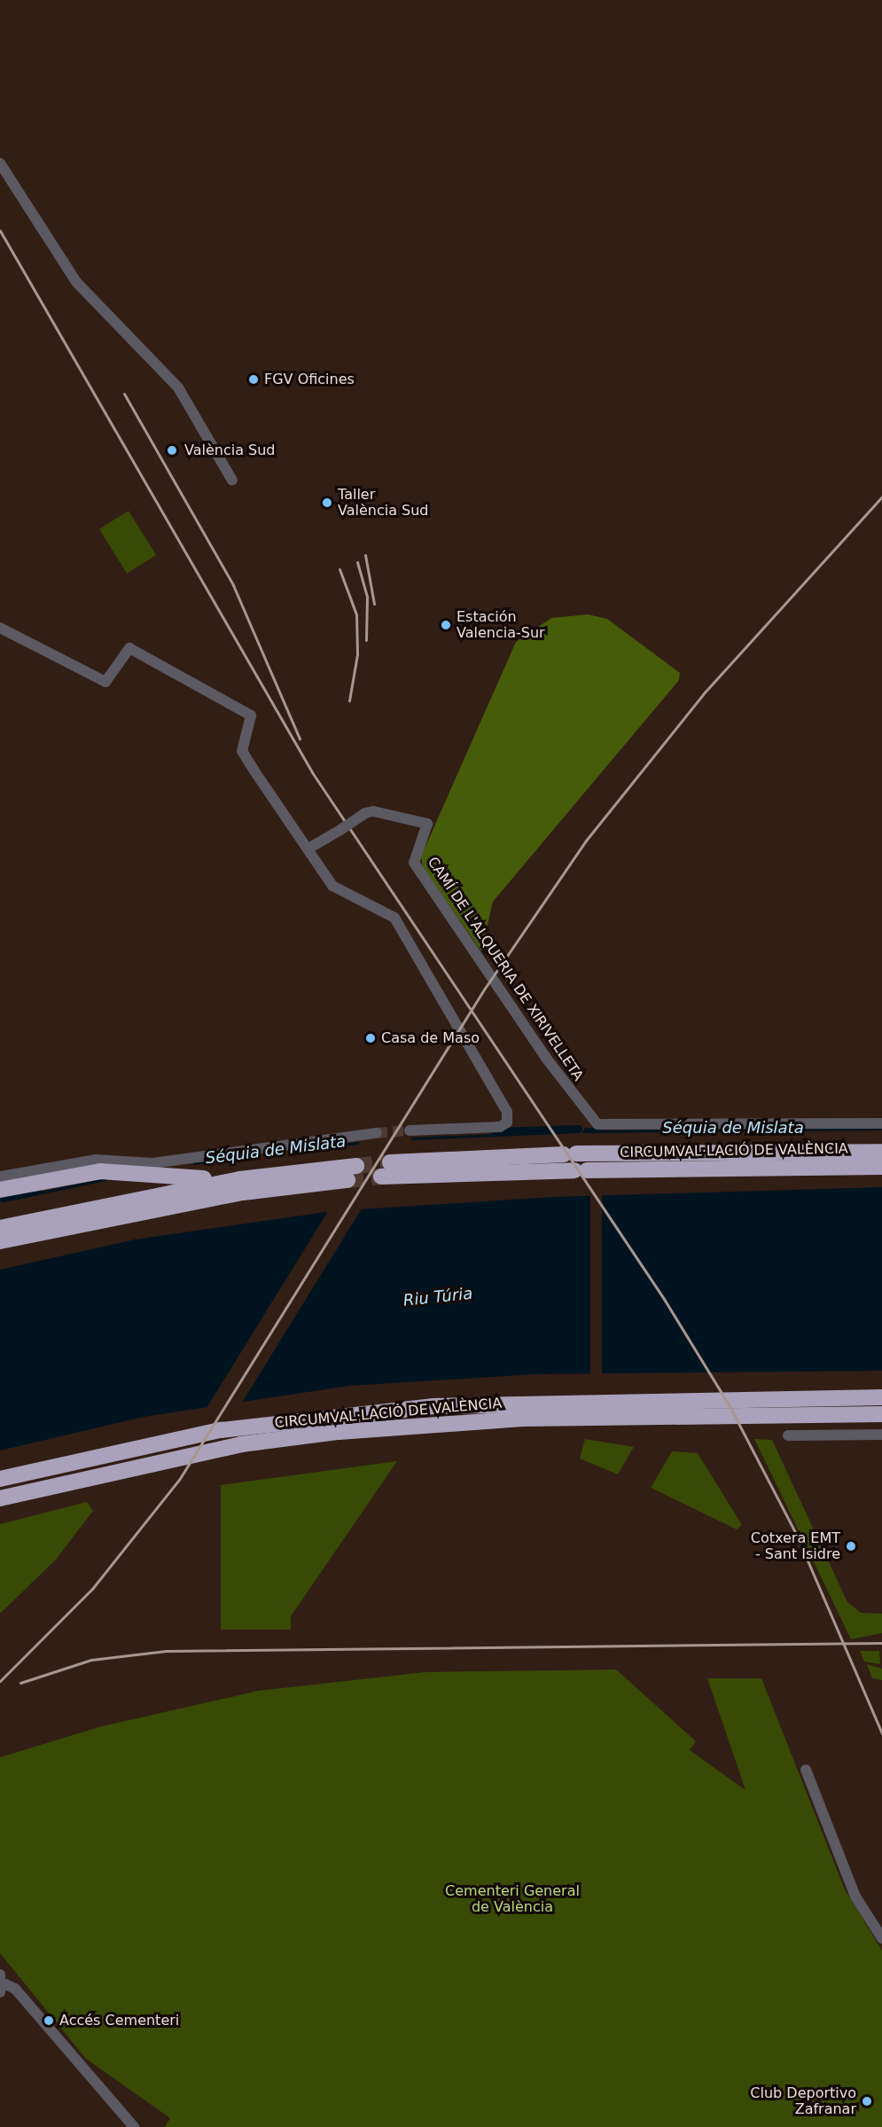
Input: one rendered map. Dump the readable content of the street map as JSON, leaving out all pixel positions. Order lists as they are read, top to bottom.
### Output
{
  "streets": {
    "highway": ["CIRCUMVAL·LACIÓ DE VALÈNCIA"],
    "street": ["CAMÍ DE L'ALQUERIA DE XIRIVELLETA"]
  },
  "water": ["Séquia de Mislata", "Riu Túria"],
  "parks": ["Cementeri General de València"],
  "places": [
    "FGV Oficines",
    "València Sud",
    "Taller València Sud",
    "Estación Valencia-Sur",
    "Casa de Maso",
    "Cotxera EMT - Sant Isidre",
    "Accés Cementeri",
    "Club Deportivo Zafranar"
  ]
}
